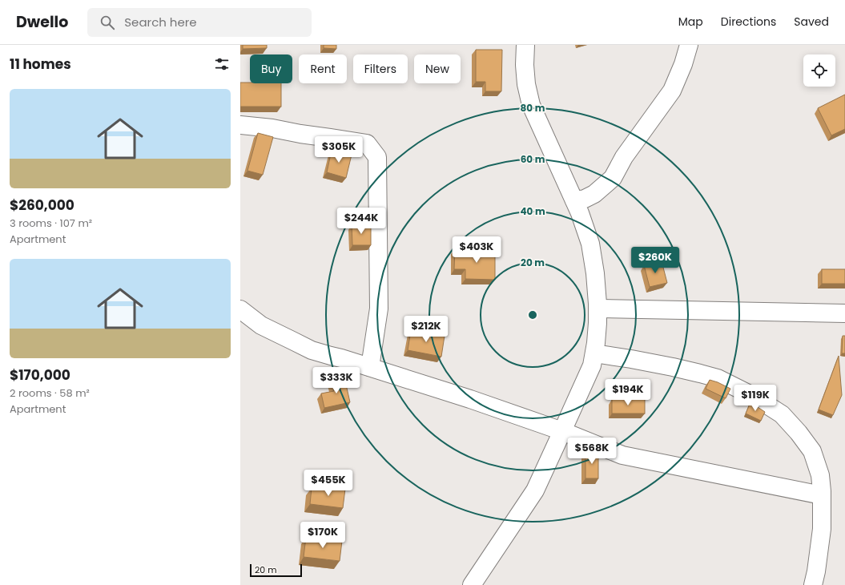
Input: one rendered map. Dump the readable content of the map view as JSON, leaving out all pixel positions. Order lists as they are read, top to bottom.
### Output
{
  "scale_bar": "20 m",
  "page": {
    "header": "Dwello",
    "search": "Search here",
    "nav": ["Map", "Directions", "Saved"],
    "heading": "11 homes",
    "chip": [
      "Buy",
      "Rent",
      "Filters",
      "New"
    ],
    "list": [
      {
        "name": "$260,000",
        "note": "3 rooms · 107 m² · Apartment"
      },
      {
        "name": "$170,000",
        "note": "2 rooms · 58 m² · Apartment"
      }
    ],
    "price": [
      "$305K",
      "$244K",
      "$403K",
      "$260K",
      "$212K",
      "$333K",
      "$194K",
      "$119K",
      "$568K",
      "$455K",
      "$170K"
    ],
    "scale": "20 m"
  },
  "rings": [
    "80 m",
    "60 m",
    "40 m",
    "20 m"
  ]
}
